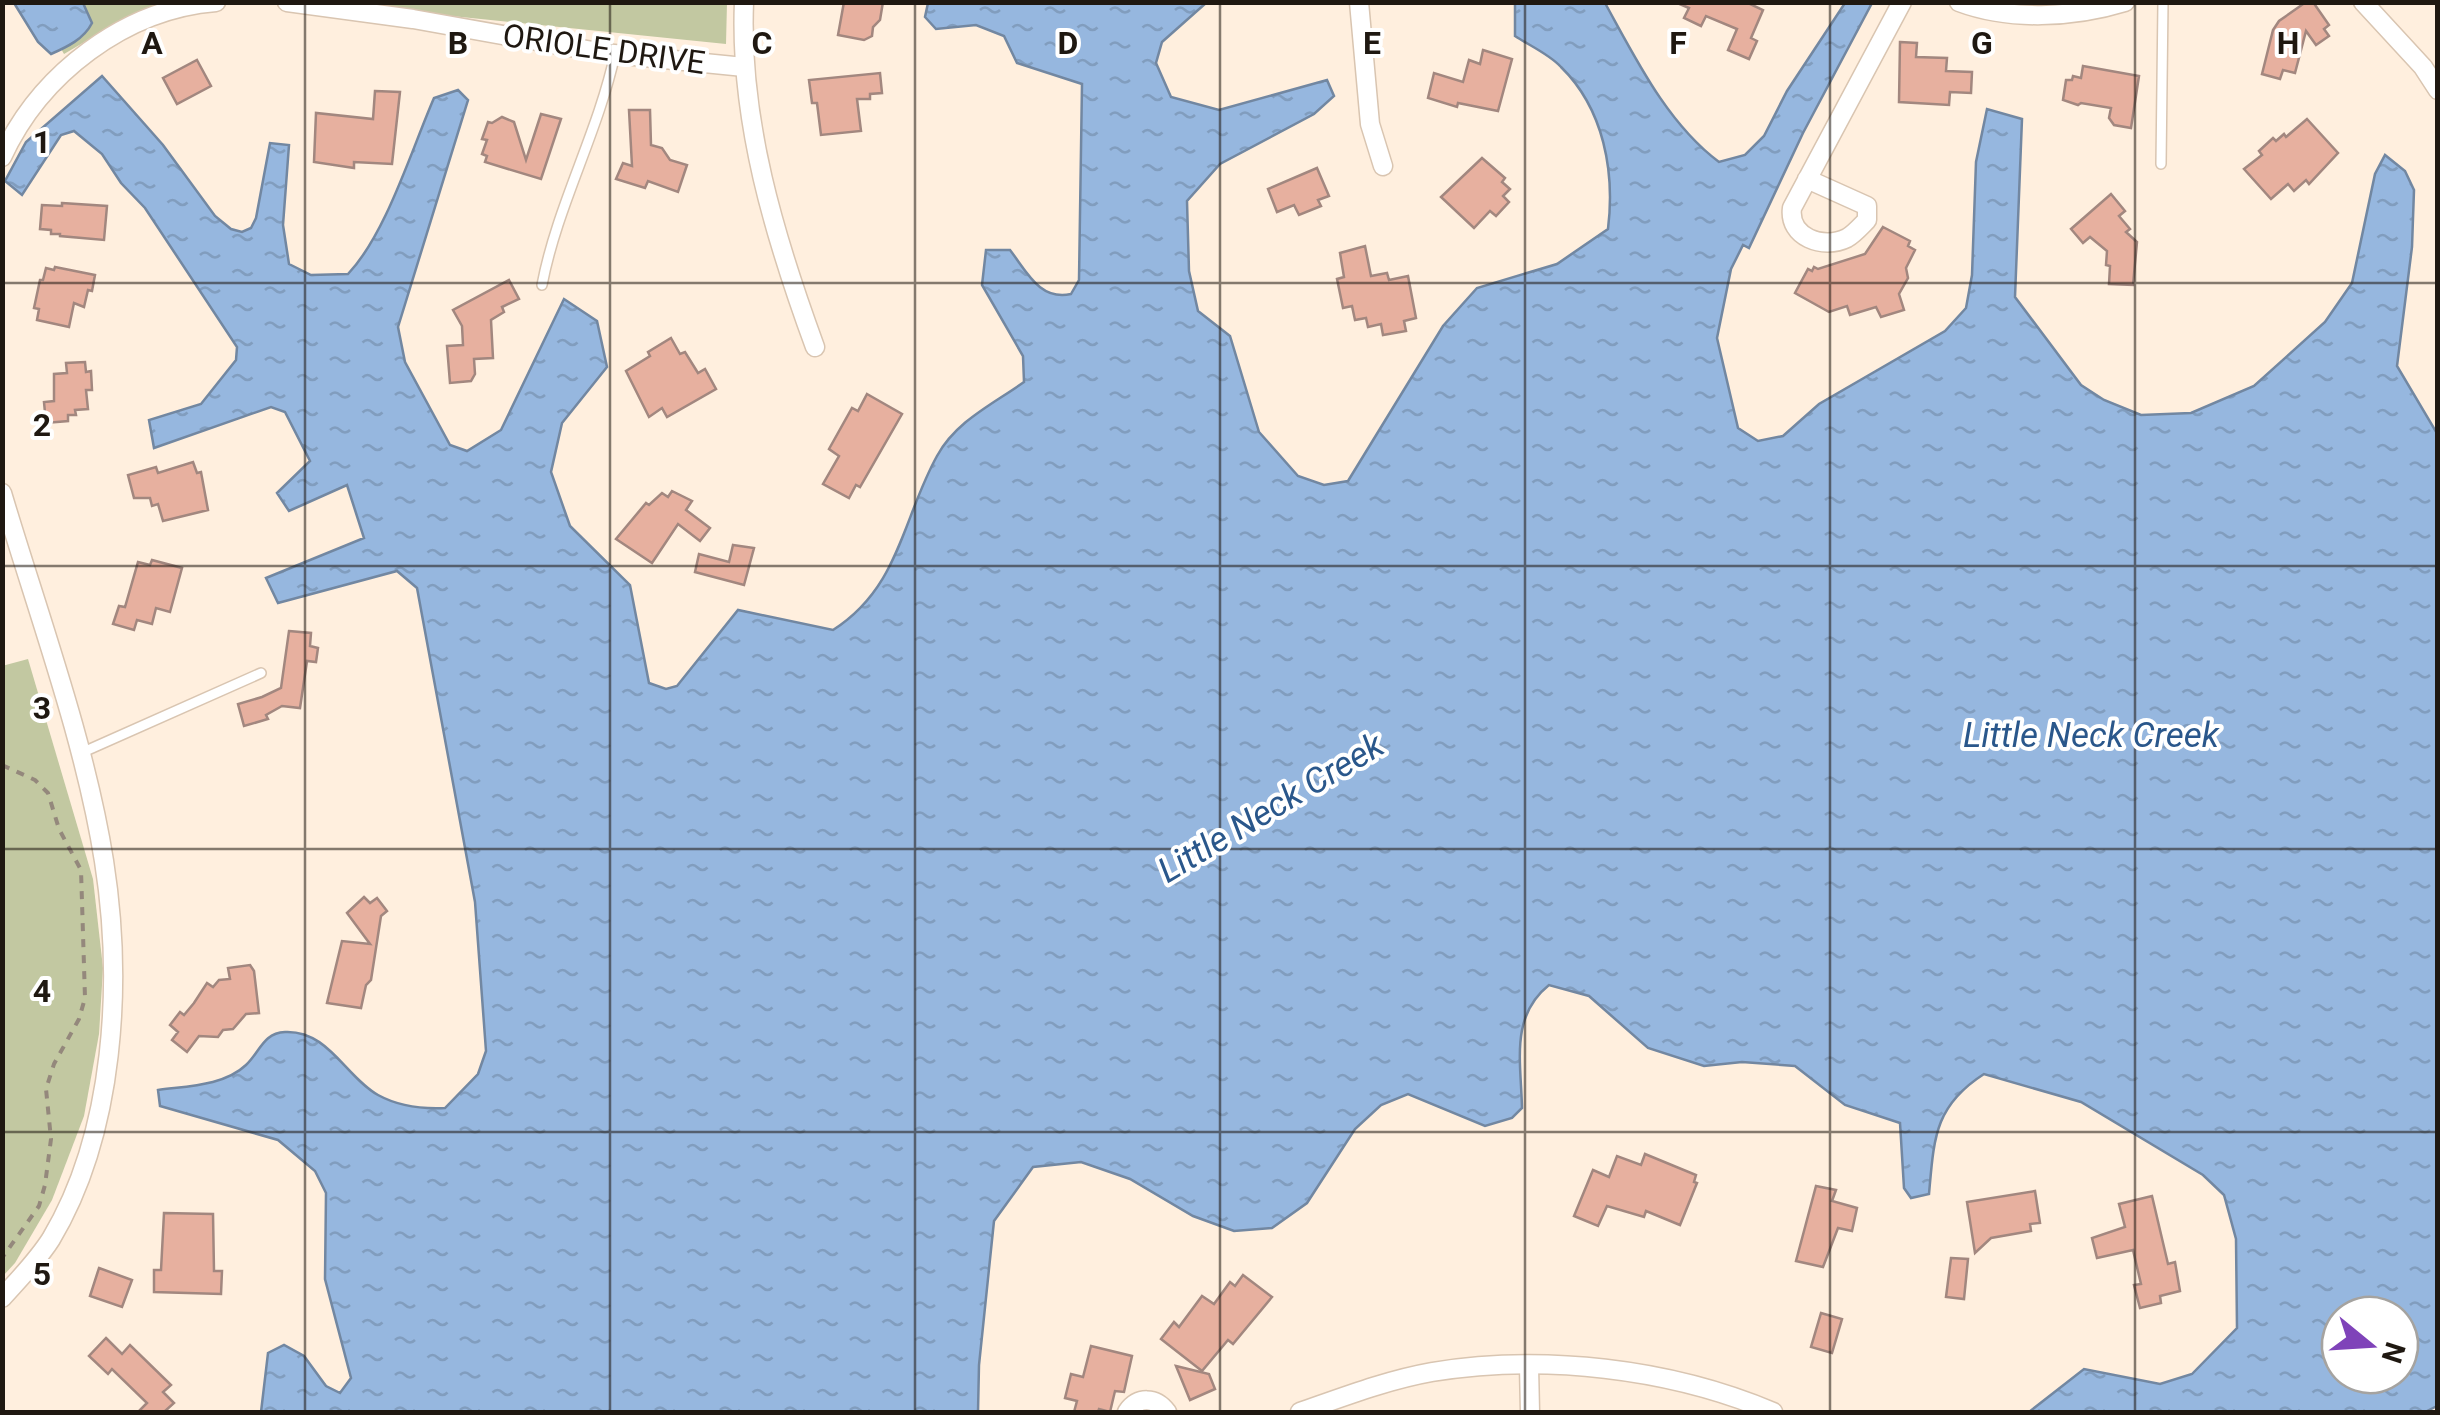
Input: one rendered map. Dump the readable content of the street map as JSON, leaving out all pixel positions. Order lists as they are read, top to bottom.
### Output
{
  "streets": {
    "street": ["ORIOLE DRIVE"]
  },
  "water": ["Little Neck Creek"],
  "north": "right",
  "grid": {
    "columns": [
      "A",
      "B",
      "C",
      "D",
      "E",
      "F",
      "G",
      "H"
    ],
    "rows": [
      "1",
      "2",
      "3",
      "4",
      "5"
    ]
  }
}
